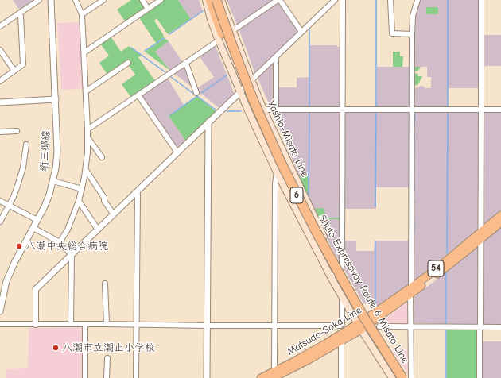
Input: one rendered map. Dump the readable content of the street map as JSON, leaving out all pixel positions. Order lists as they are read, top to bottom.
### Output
{
  "streets": {
    "highway": ["6", "Shuto Expressway Route 6 Misato Line"],
    "main road": ["Yashio-Misato Line", "54", "Matsudo-Soka Line"],
    "street": ["垳三郷線"]
  },
  "crossings": [
    ["Yashio-Misato Line", "Shuto Expressway Route 6 Misato Line"],
    ["Yashio-Misato Line", "Matsudo-Soka Line"]
  ],
  "places": ["八潮中央総合病院", "八潮市立潮止小学校"]
}
